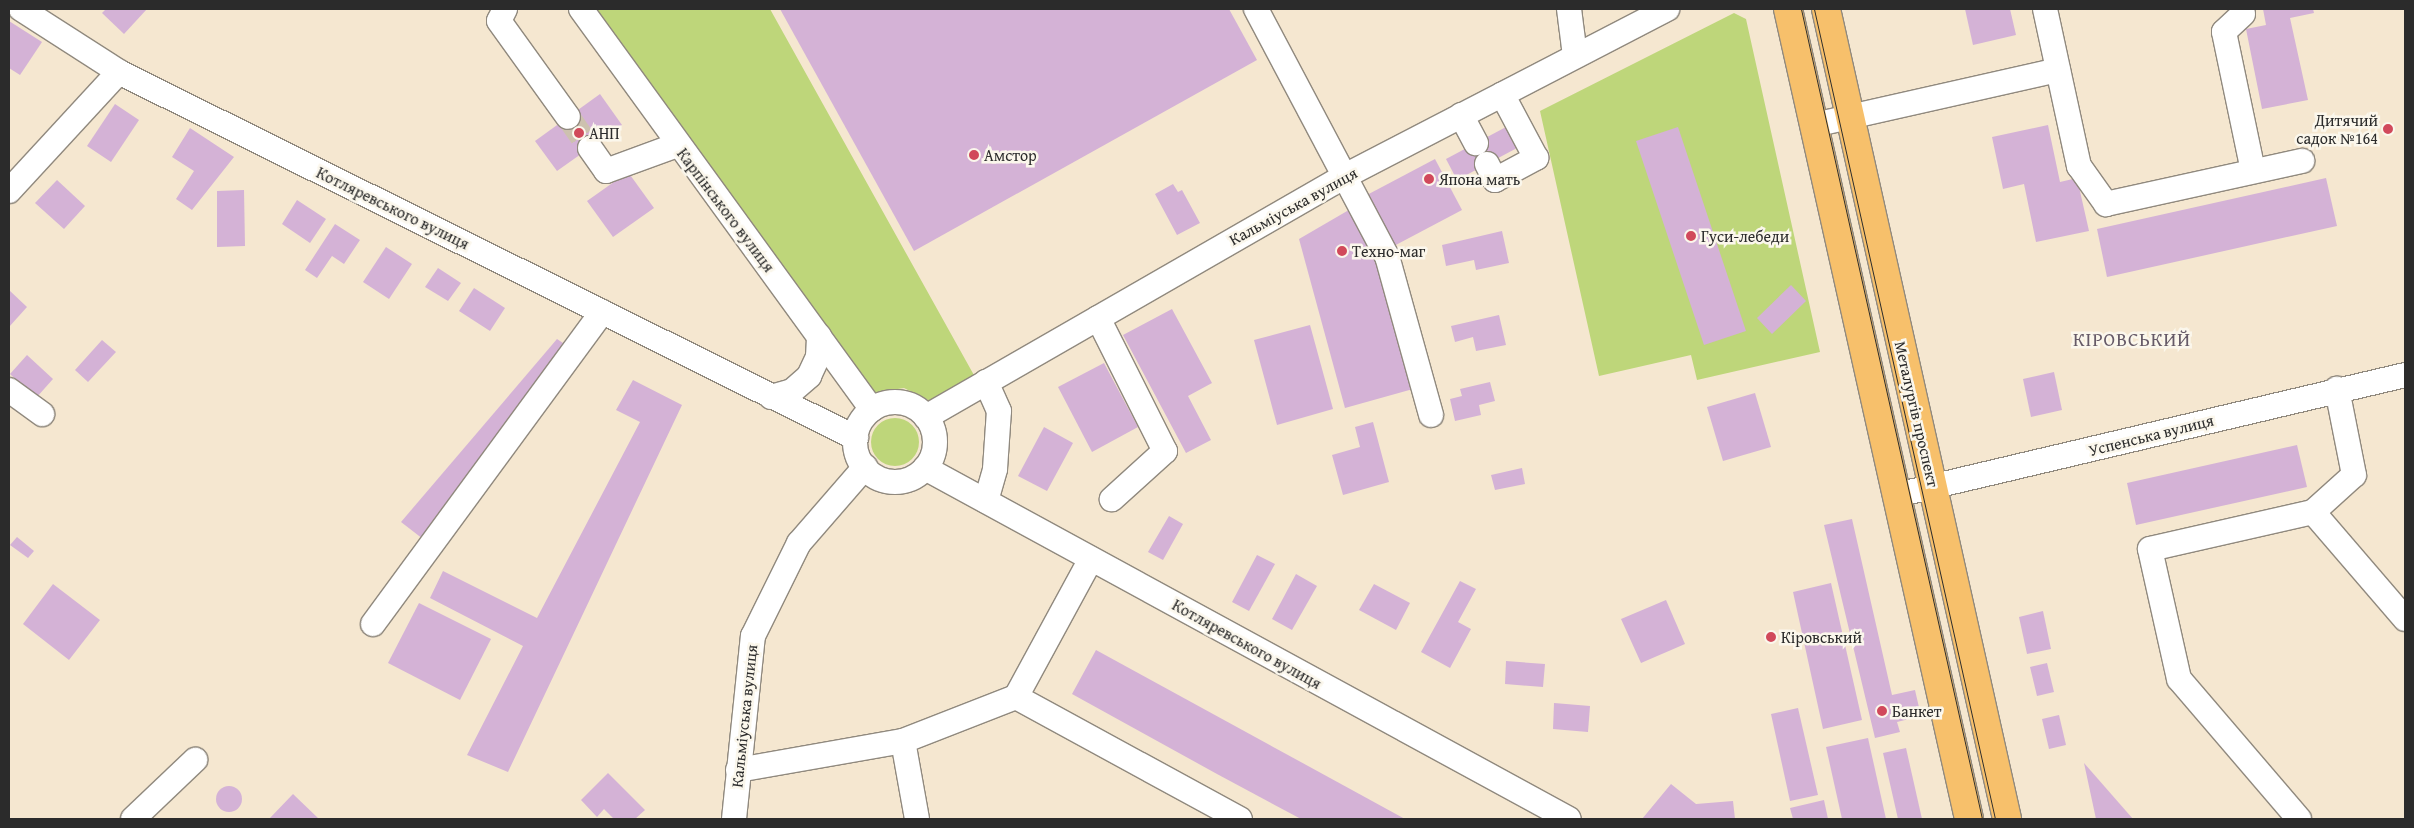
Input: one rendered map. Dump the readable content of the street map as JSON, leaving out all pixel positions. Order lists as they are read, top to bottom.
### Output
{
  "streets": {
    "main road": ["Металургів проспект"],
    "street": [
      "Кальміуська вулиця",
      "Котляревського вулиця",
      "Карпінського вулиця",
      "Успенська вулиця"
    ]
  },
  "crossings": [
    ["Кальміуська вулиця", "Котляревського вулиця"],
    ["Кальміуська вулиця", "Карпінського вулиця"],
    ["Котляревського вулиця", "Карпінського вулиця"],
    ["Металургів проспект", "Успенська вулиця"]
  ],
  "districts": ["КІРОВСЬКИЙ"],
  "places": [
    "Дитячий садок №164",
    "АНП",
    "Амстор",
    "Япона мать",
    "Гуси-лебеди",
    "Техно-маг",
    "Кіровський",
    "Банкет"
  ]
}
